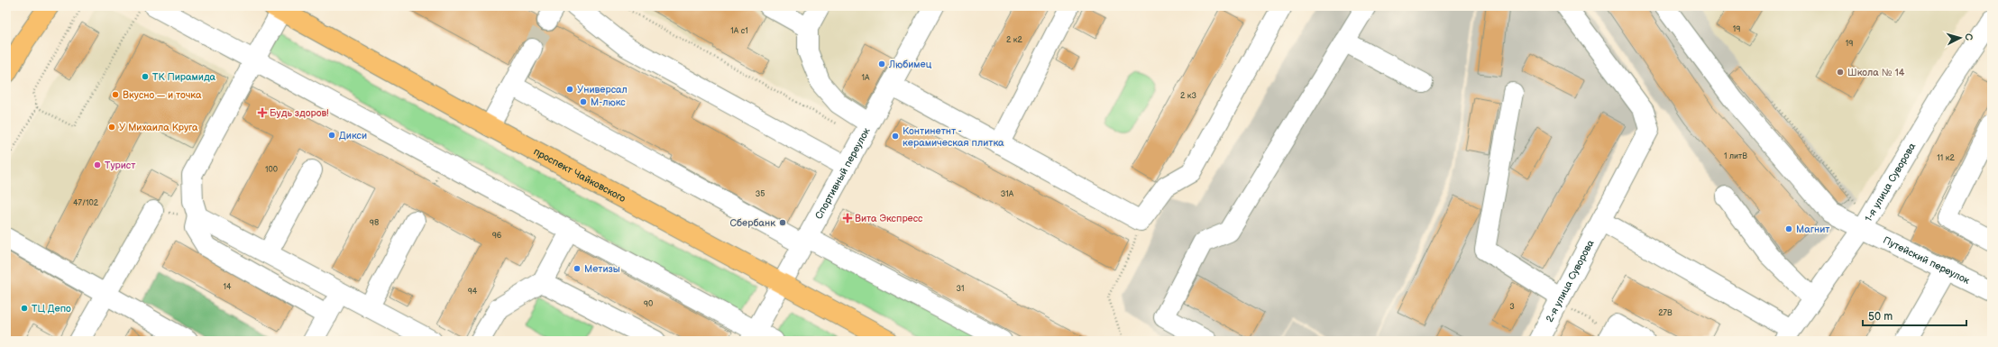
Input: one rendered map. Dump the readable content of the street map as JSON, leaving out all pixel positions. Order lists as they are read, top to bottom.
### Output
{
  "streets": {
    "main road": ["проспект Чайковского"],
    "street": [
      "Спортивный переулок",
      "1-я улица Суворова",
      "Путейский переулок",
      "2-я улица Суворова"
    ]
  },
  "crossings": [
    ["Спортивный переулок", "проспект Чайковского"],
    ["1-я улица Суворова", "Путейский переулок"]
  ],
  "places": {
    "other": [
      "Любимец",
      "Школа № 14",
      "ТК Пирамида",
      "Универсал",
      "Вкусно — и точка",
      "М-люкс",
      "У Михаила Круга",
      "Дикси",
      "Континетнт - керамическая плитка",
      "Турист",
      "Сбербанк",
      "Магнит",
      "Метизы",
      "ТЦ Депо"
    ],
    "health": ["Будь здоров!", "Вита Экспресс"]
  },
  "house_numbers": [
    "19",
    "1А с1",
    "2 к2",
    "19",
    "1А",
    "2 к3",
    "1 литВ",
    "11 к2",
    "100",
    "35",
    "31А",
    "47/102",
    "98",
    "96",
    "14",
    "31",
    "94",
    "90",
    "3",
    "27В"
  ],
  "scale_bar": "50 m",
  "north": "right"
}
